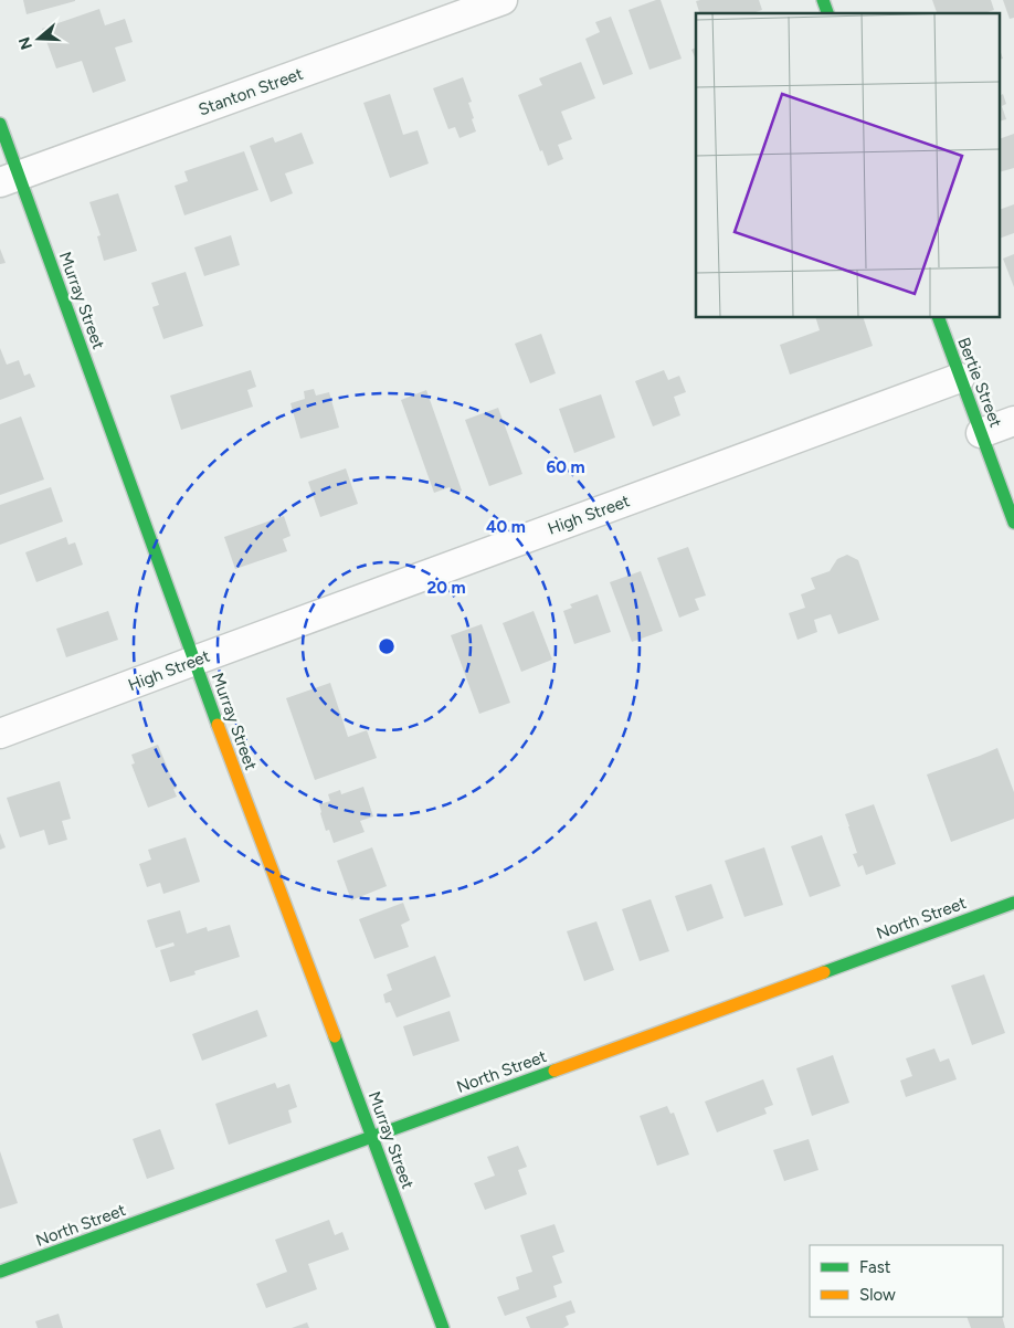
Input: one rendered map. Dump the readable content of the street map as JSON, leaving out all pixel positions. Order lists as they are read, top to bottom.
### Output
{
  "streets": {
    "street": [
      "Stanton Street",
      "Murray Street",
      "Bertie Street",
      "High Street",
      "North Street"
    ]
  },
  "crossings": [
    ["Stanton Street", "Murray Street"],
    ["Murray Street", "High Street"],
    ["Murray Street", "North Street"],
    ["Bertie Street", "High Street"]
  ],
  "legend": ["Fast", "Slow"],
  "north": "left",
  "rings": ["60 m", "40 m", "20 m"]
}
